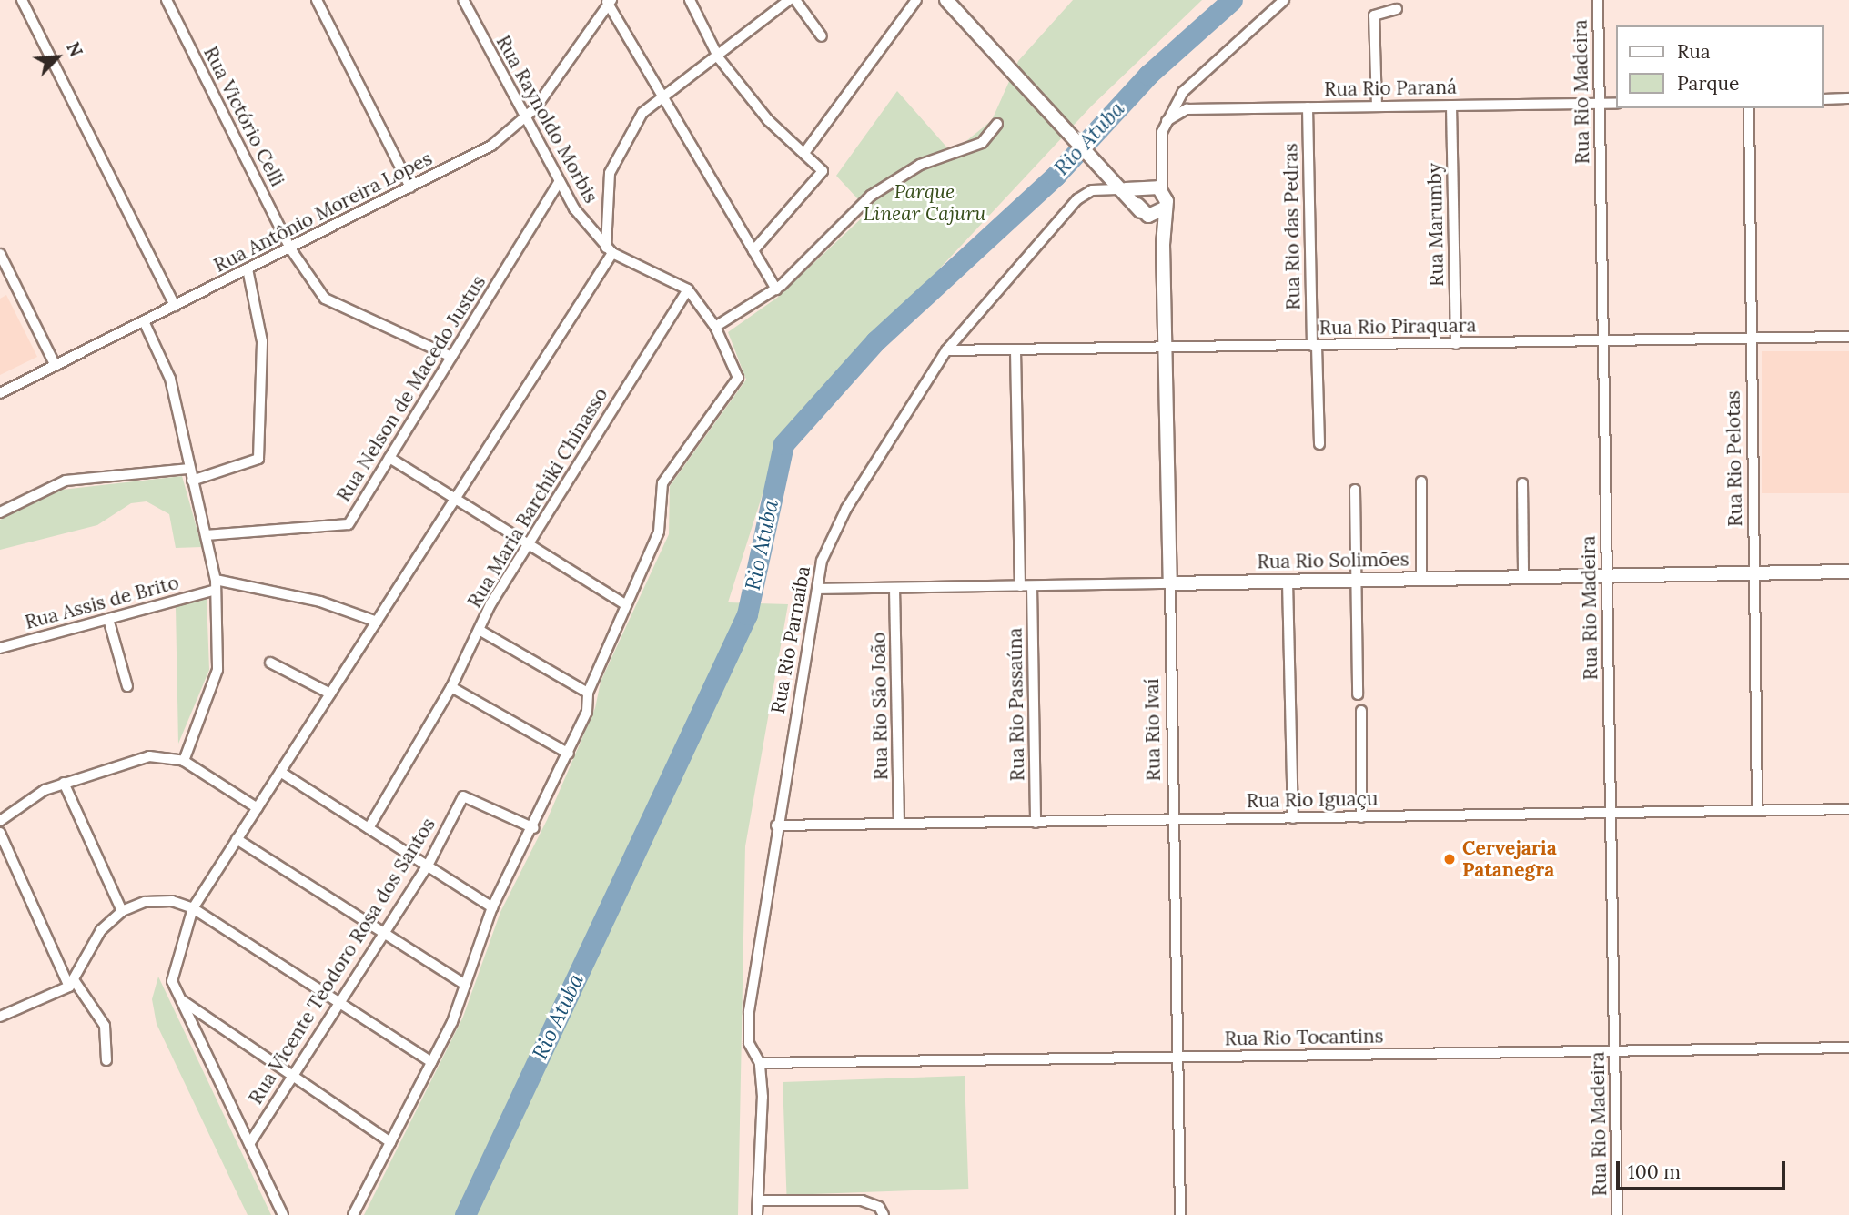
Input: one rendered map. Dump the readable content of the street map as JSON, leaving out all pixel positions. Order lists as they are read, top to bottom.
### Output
{
  "streets": {
    "street": [
      "Rua Rio Paraná",
      "Rua Rio Madeira",
      "Rua Victório Celli",
      "Rua Raynoldo Morbis",
      "Rua Antônio Moreira Lopes",
      "Rua Marumby",
      "Rua Rio das Pedras",
      "Rua Rio Piraquara",
      "Rua Nelson de Macedo Justus",
      "Rua Rio Pelotas",
      "Rua Maria Barchiki Chinasso",
      "Rua Rio Solimões",
      "Rua Assis de Brito",
      "Rua Rio Parnaíba",
      "Rua Rio Passaúna",
      "Rua Rio São João",
      "Rua Rio Ivaí",
      "Rua Rio Iguaçu",
      "Rua Vicente Teodoro Rosa dos Santos",
      "Rua Rio Tocantins"
    ]
  },
  "crossings": [
    ["Rua Rio Paraná", "Rua Rio Madeira"],
    ["Rua Rio Paraná", "Rua Marumby"],
    ["Rua Rio Paraná", "Rua Rio das Pedras"],
    ["Rua Rio Madeira", "Rua Rio Piraquara"],
    ["Rua Rio Madeira", "Rua Rio Solimões"],
    ["Rua Rio Madeira", "Rua Rio Iguaçu"],
    ["Rua Rio Madeira", "Rua Rio Tocantins"],
    ["Rua Victório Celli", "Rua Antônio Moreira Lopes"],
    ["Rua Victório Celli", "Rua Nelson de Macedo Justus"],
    ["Rua Raynoldo Morbis", "Rua Antônio Moreira Lopes"],
    ["Rua Raynoldo Morbis", "Rua Nelson de Macedo Justus"],
    ["Rua Raynoldo Morbis", "Rua Maria Barchiki Chinasso"],
    ["Rua Marumby", "Rua Rio Piraquara"],
    ["Rua Rio das Pedras", "Rua Rio Piraquara"],
    ["Rua Rio Piraquara", "Rua Rio Pelotas"],
    ["Rua Rio Piraquara", "Rua Rio Parnaíba"],
    ["Rua Rio Piraquara", "Rua Rio Ivaí"],
    ["Rua Rio Pelotas", "Rua Rio Solimões"],
    ["Rua Rio Pelotas", "Rua Rio Iguaçu"],
    ["Rua Rio Solimões", "Rua Rio Parnaíba"],
    ["Rua Rio Solimões", "Rua Rio Passaúna"],
    ["Rua Rio Solimões", "Rua Rio São João"],
    ["Rua Rio Solimões", "Rua Rio Ivaí"],
    ["Rua Rio Parnaíba", "Rua Rio Ivaí"],
    ["Rua Rio Parnaíba", "Rua Rio Iguaçu"],
    ["Rua Rio Parnaíba", "Rua Rio Tocantins"],
    ["Rua Rio Passaúna", "Rua Rio Iguaçu"],
    ["Rua Rio São João", "Rua Rio Iguaçu"],
    ["Rua Rio Ivaí", "Rua Rio Iguaçu"],
    ["Rua Rio Ivaí", "Rua Rio Tocantins"]
  ],
  "water": ["Rio Atuba"],
  "parks": ["Parque Linear Cajuru"],
  "places": ["Cervejaria Patanegra"],
  "legend": ["Rua", "Parque"],
  "scale_bar": "100 m",
  "north": "top right"
}
